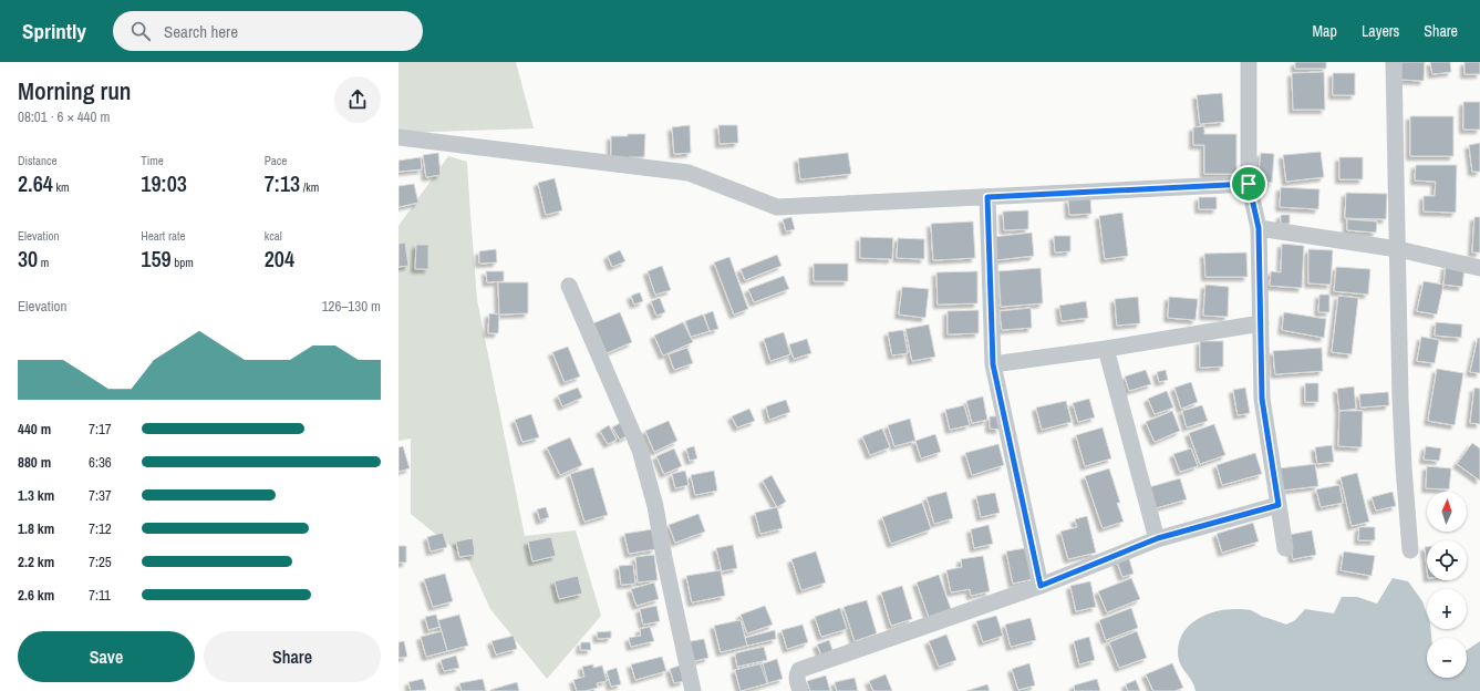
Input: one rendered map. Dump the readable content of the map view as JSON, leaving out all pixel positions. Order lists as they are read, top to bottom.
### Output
{
  "north": "top",
  "page": {
    "header": "Sprintly",
    "search": "Search here",
    "nav": ["Map", "Layers", "Share"],
    "heading": ["Morning run", "08:01 · 6 × 440 m"],
    "stats": [
      ["Distance", "2.64 km"],
      ["Time", "19:03"],
      ["Pace", "7:13 /km"],
      ["Elevation", "30 m"],
      ["Heart rate", "159 bpm"],
      ["kcal", "204"]
    ],
    "chart": ["Elevation", "126–130 m"],
    "list": [
      {
        "name": "440 m",
        "note": "7:17"
      },
      {
        "name": "880 m",
        "note": "6:36"
      },
      {
        "name": "1.3 km",
        "note": "7:37"
      },
      {
        "name": "1.8 km",
        "note": "7:12"
      },
      {
        "name": "2.2 km",
        "note": "7:25"
      },
      {
        "name": "2.6 km",
        "note": "7:11"
      }
    ],
    "map_buttons": ["+", "−"],
    "buttons": ["Save", "Share"]
  }
}
